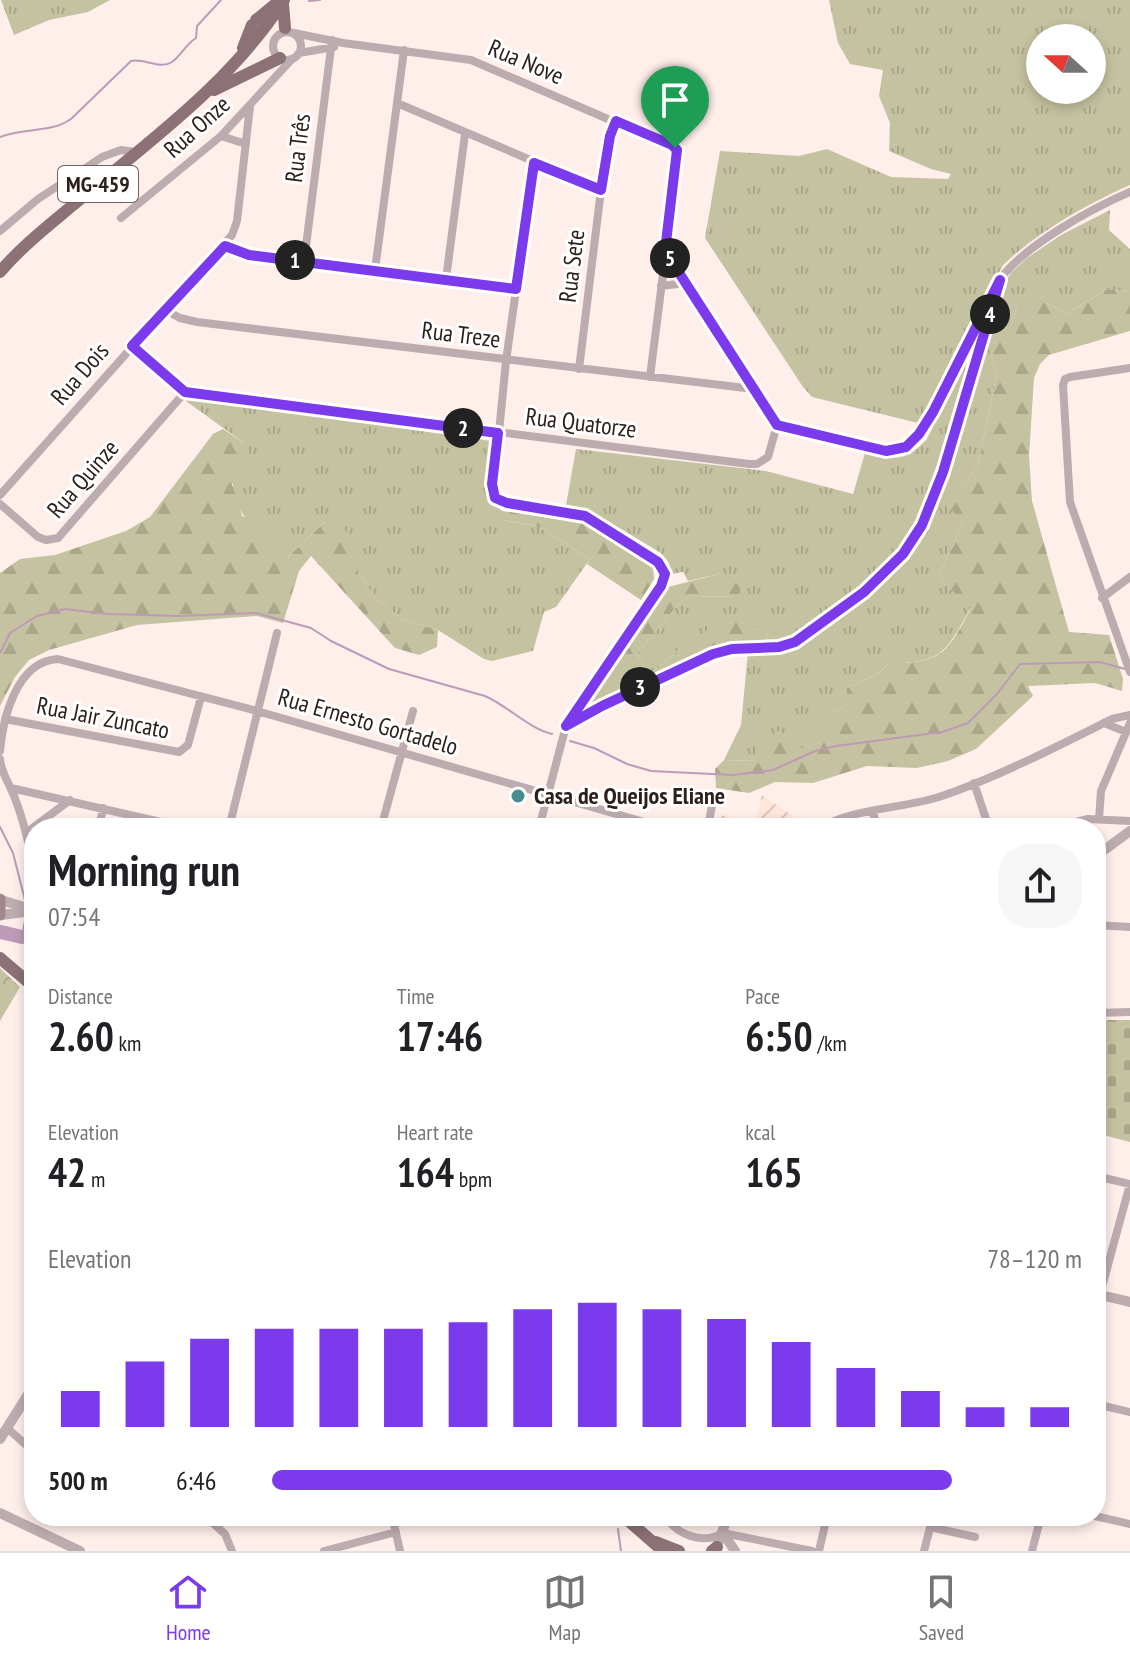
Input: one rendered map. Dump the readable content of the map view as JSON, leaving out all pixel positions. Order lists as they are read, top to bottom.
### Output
{
  "streets": {
    "main road": ["MG-459"],
    "street": [
      "Rua Nove",
      "Rua Onze",
      "Rua Três",
      "Rua Sete",
      "Rua Treze",
      "Rua Dois",
      "Rua Quatorze",
      "Rua Quinze",
      "Rua Jair Zuncato",
      "Rua Ernesto Gortadelo"
    ]
  },
  "crossings": [
    ["Rua Nove", "Rua Onze"],
    ["Rua Nove", "Rua Três"],
    ["Rua Nove", "Rua Sete"],
    ["Rua Sete", "Rua Treze"],
    ["Rua Treze", "Rua Dois"],
    ["Rua Quatorze", "Rua Quinze"],
    ["Rua Jair Zuncato", "Rua Ernesto Gortadelo"]
  ],
  "places": ["Casa de Queijos Eliane"],
  "north": "left",
  "page": {
    "pins": [
      "5",
      "1",
      "4",
      "2",
      "3"
    ],
    "heading": ["Morning run", "07:54"],
    "stats": [
      ["Distance", "2.60 km"],
      ["Time", "17:46"],
      ["Pace", "6:50 /km"],
      ["Elevation", "42 m"],
      ["Heart rate", "164 bpm"],
      ["kcal", "165"]
    ],
    "chart": ["Elevation", "78–120 m"],
    "list": [
      {
        "name": "500 m",
        "note": "6:46"
      }
    ],
    "tabs": ["Home", "Map", "Saved"]
  }
}
